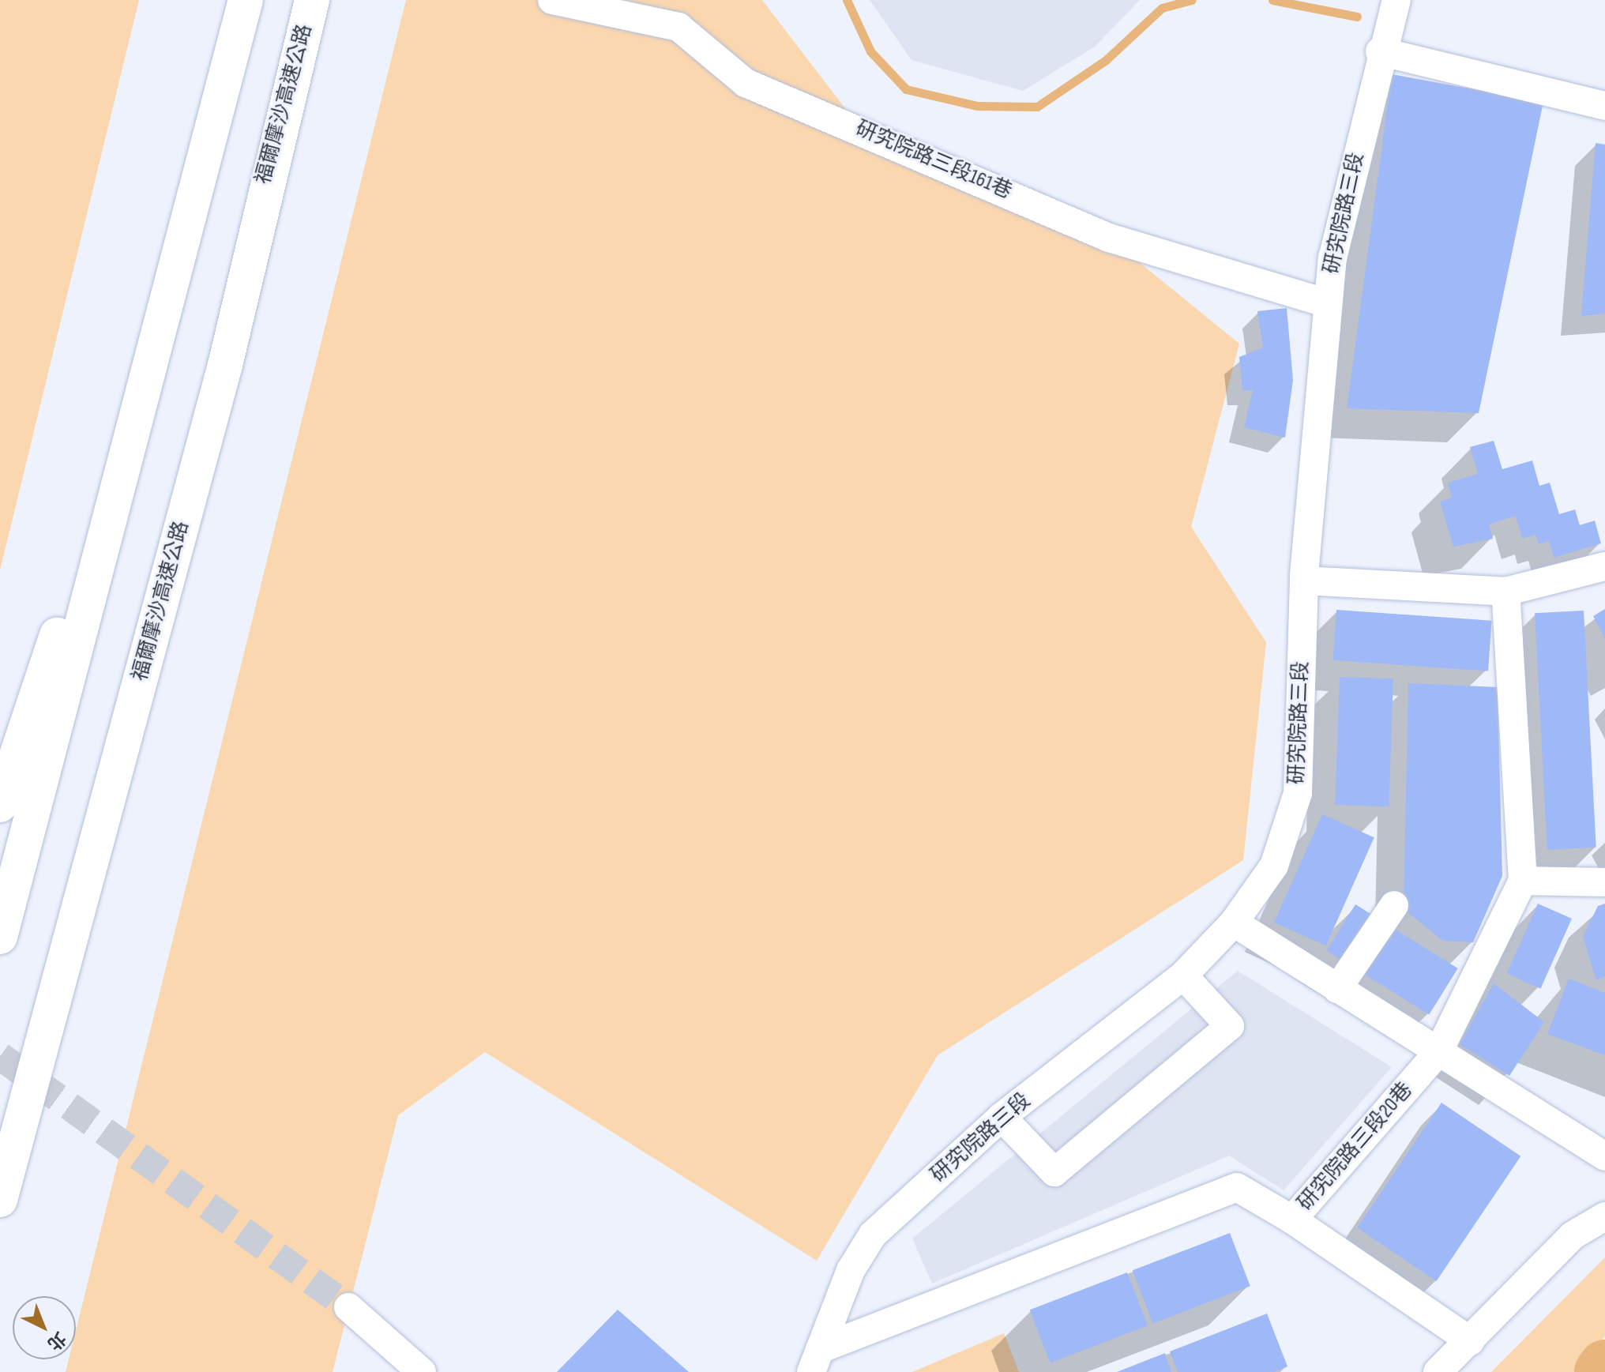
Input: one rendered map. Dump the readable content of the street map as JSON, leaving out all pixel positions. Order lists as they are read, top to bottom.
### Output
{
  "streets": {
    "highway": ["福爾摩沙高速公路"],
    "street": ["研究院路三段161巷", "研究院路三段", "研究院路三段20巷"]
  },
  "crossings": [
    ["研究院路三段161巷", "研究院路三段"],
    ["研究院路三段", "研究院路三段20巷"]
  ],
  "north": "bottom right"
}
